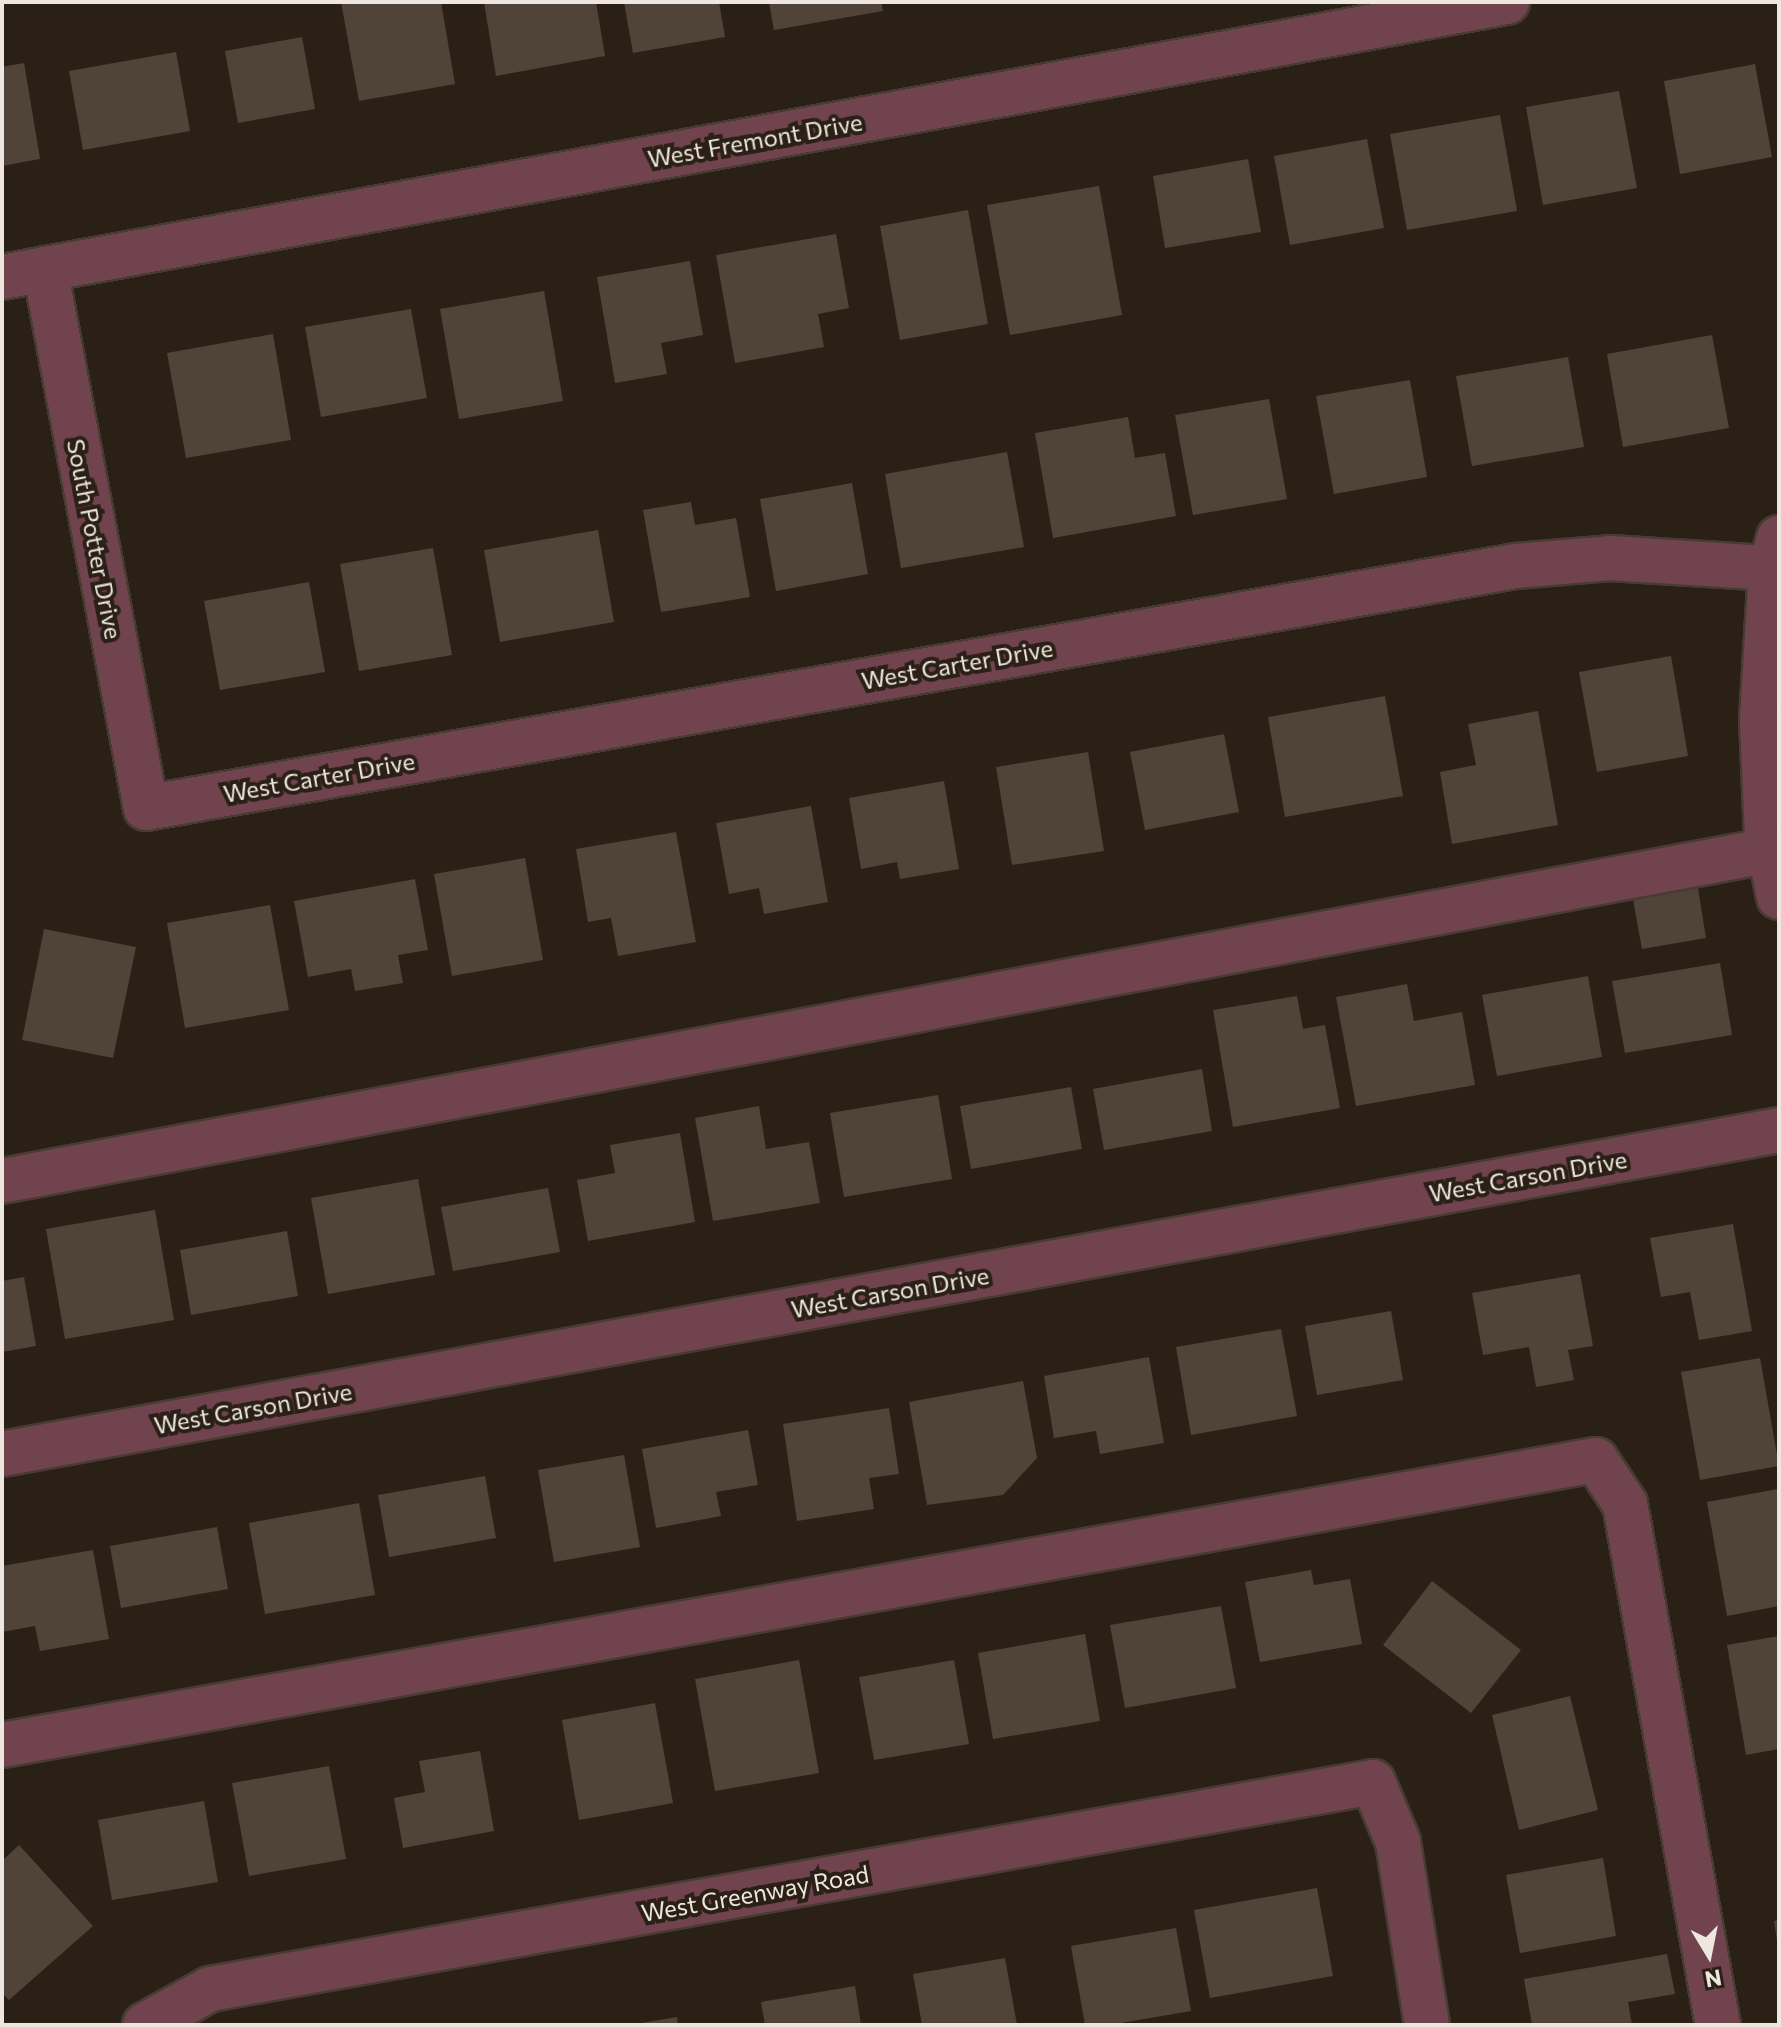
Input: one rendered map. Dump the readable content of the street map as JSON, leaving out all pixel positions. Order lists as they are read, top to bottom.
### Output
{
  "streets": {
    "street": [
      "West Fremont Drive",
      "South Potter Drive",
      "West Carter Drive",
      "West Carson Drive",
      "West Greenway Road"
    ]
  },
  "crossings": [
    ["West Fremont Drive", "South Potter Drive"],
    ["South Potter Drive", "West Carter Drive"]
  ],
  "north": "bottom"
}
